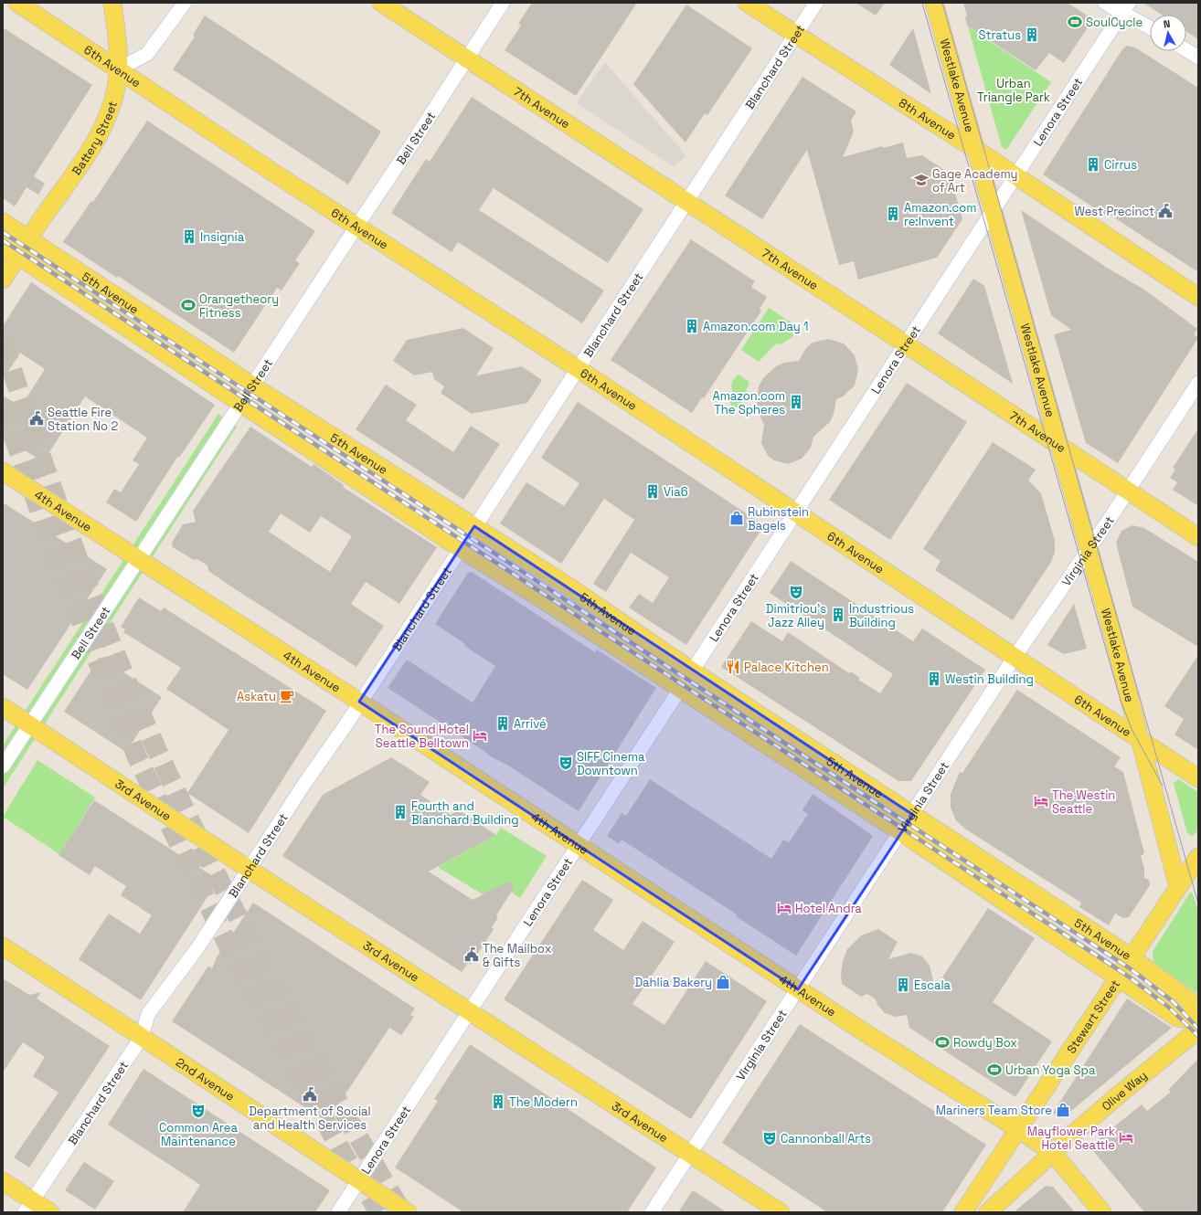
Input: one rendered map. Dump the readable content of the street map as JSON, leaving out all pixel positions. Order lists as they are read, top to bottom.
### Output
{
  "streets": {
    "main road": [
      "6th Avenue",
      "Westlake Avenue",
      "7th Avenue",
      "8th Avenue",
      "Battery Street",
      "5th Avenue",
      "4th Avenue",
      "3rd Avenue",
      "Stewart Street",
      "2nd Avenue",
      "Olive Way"
    ],
    "street": [
      "Blanchard Street",
      "Lenora Street",
      "Bell Street",
      "Virginia Street"
    ]
  },
  "crossings": [
    ["6th Avenue", "Blanchard Street"],
    ["6th Avenue", "Westlake Avenue"],
    ["6th Avenue", "Lenora Street"],
    ["6th Avenue", "Battery Street"],
    ["6th Avenue", "Bell Street"],
    ["6th Avenue", "Virginia Street"],
    ["Blanchard Street", "7th Avenue"],
    ["Blanchard Street", "8th Avenue"],
    ["Blanchard Street", "5th Avenue"],
    ["Blanchard Street", "4th Avenue"],
    ["Blanchard Street", "3rd Avenue"],
    ["Blanchard Street", "2nd Avenue"],
    ["Westlake Avenue", "7th Avenue"],
    ["Westlake Avenue", "Lenora Street"],
    ["Westlake Avenue", "8th Avenue"],
    ["Westlake Avenue", "Virginia Street"],
    ["Westlake Avenue", "Stewart Street"],
    ["7th Avenue", "Lenora Street"],
    ["7th Avenue", "Bell Street"],
    ["7th Avenue", "Virginia Street"],
    ["Lenora Street", "8th Avenue"],
    ["Lenora Street", "5th Avenue"],
    ["Lenora Street", "4th Avenue"],
    ["Lenora Street", "3rd Avenue"],
    ["Lenora Street", "2nd Avenue"],
    ["Battery Street", "5th Avenue"],
    ["Bell Street", "5th Avenue"],
    ["Bell Street", "4th Avenue"],
    ["Bell Street", "3rd Avenue"],
    ["5th Avenue", "Virginia Street"],
    ["5th Avenue", "Stewart Street"],
    ["4th Avenue", "Virginia Street"],
    ["4th Avenue", "Stewart Street"],
    ["4th Avenue", "Olive Way"],
    ["Virginia Street", "3rd Avenue"]
  ],
  "parks": ["Urban Triangle Park"],
  "places": {
    "sports": [
      "SoulCycle",
      "Orangetheory Fitness",
      "Rowdy Box",
      "Urban Yoga Spa"
    ],
    "building": [
      "Stratus",
      "Cirrus",
      "Amazon.com re:Invent",
      "Insignia",
      "Amazon.com Day 1",
      "Amazon.com The Spheres",
      "Via6",
      "Industrious Building",
      "Westin Building",
      "Arrivé",
      "Fourth and Blanchard Building",
      "Escala",
      "The Modern"
    ],
    "school or university": ["Gage Academy of Art"],
    "public building": [
      "West Precinct",
      "Seattle Fire Station No 2",
      "The Mailbox & Gifts",
      "Department of Social and Health Services"
    ],
    "shop": ["Rubinstein Bagels", "Dahlia Bakery", "Mariners Team Store"],
    "theatre": [
      "Dimitriou's Jazz Alley",
      "SIFF Cinema Downtown",
      "Common Area Maintenance",
      "Cannonball Arts"
    ],
    "restaurant": ["Palace Kitchen"],
    "cafe": ["Askatu"],
    "hotel": [
      "The Sound Hotel Seattle Belltown",
      "The Westin Seattle",
      "Hotel Andra",
      "Mayflower Park Hotel Seattle"
    ]
  },
  "north": "top"
}
